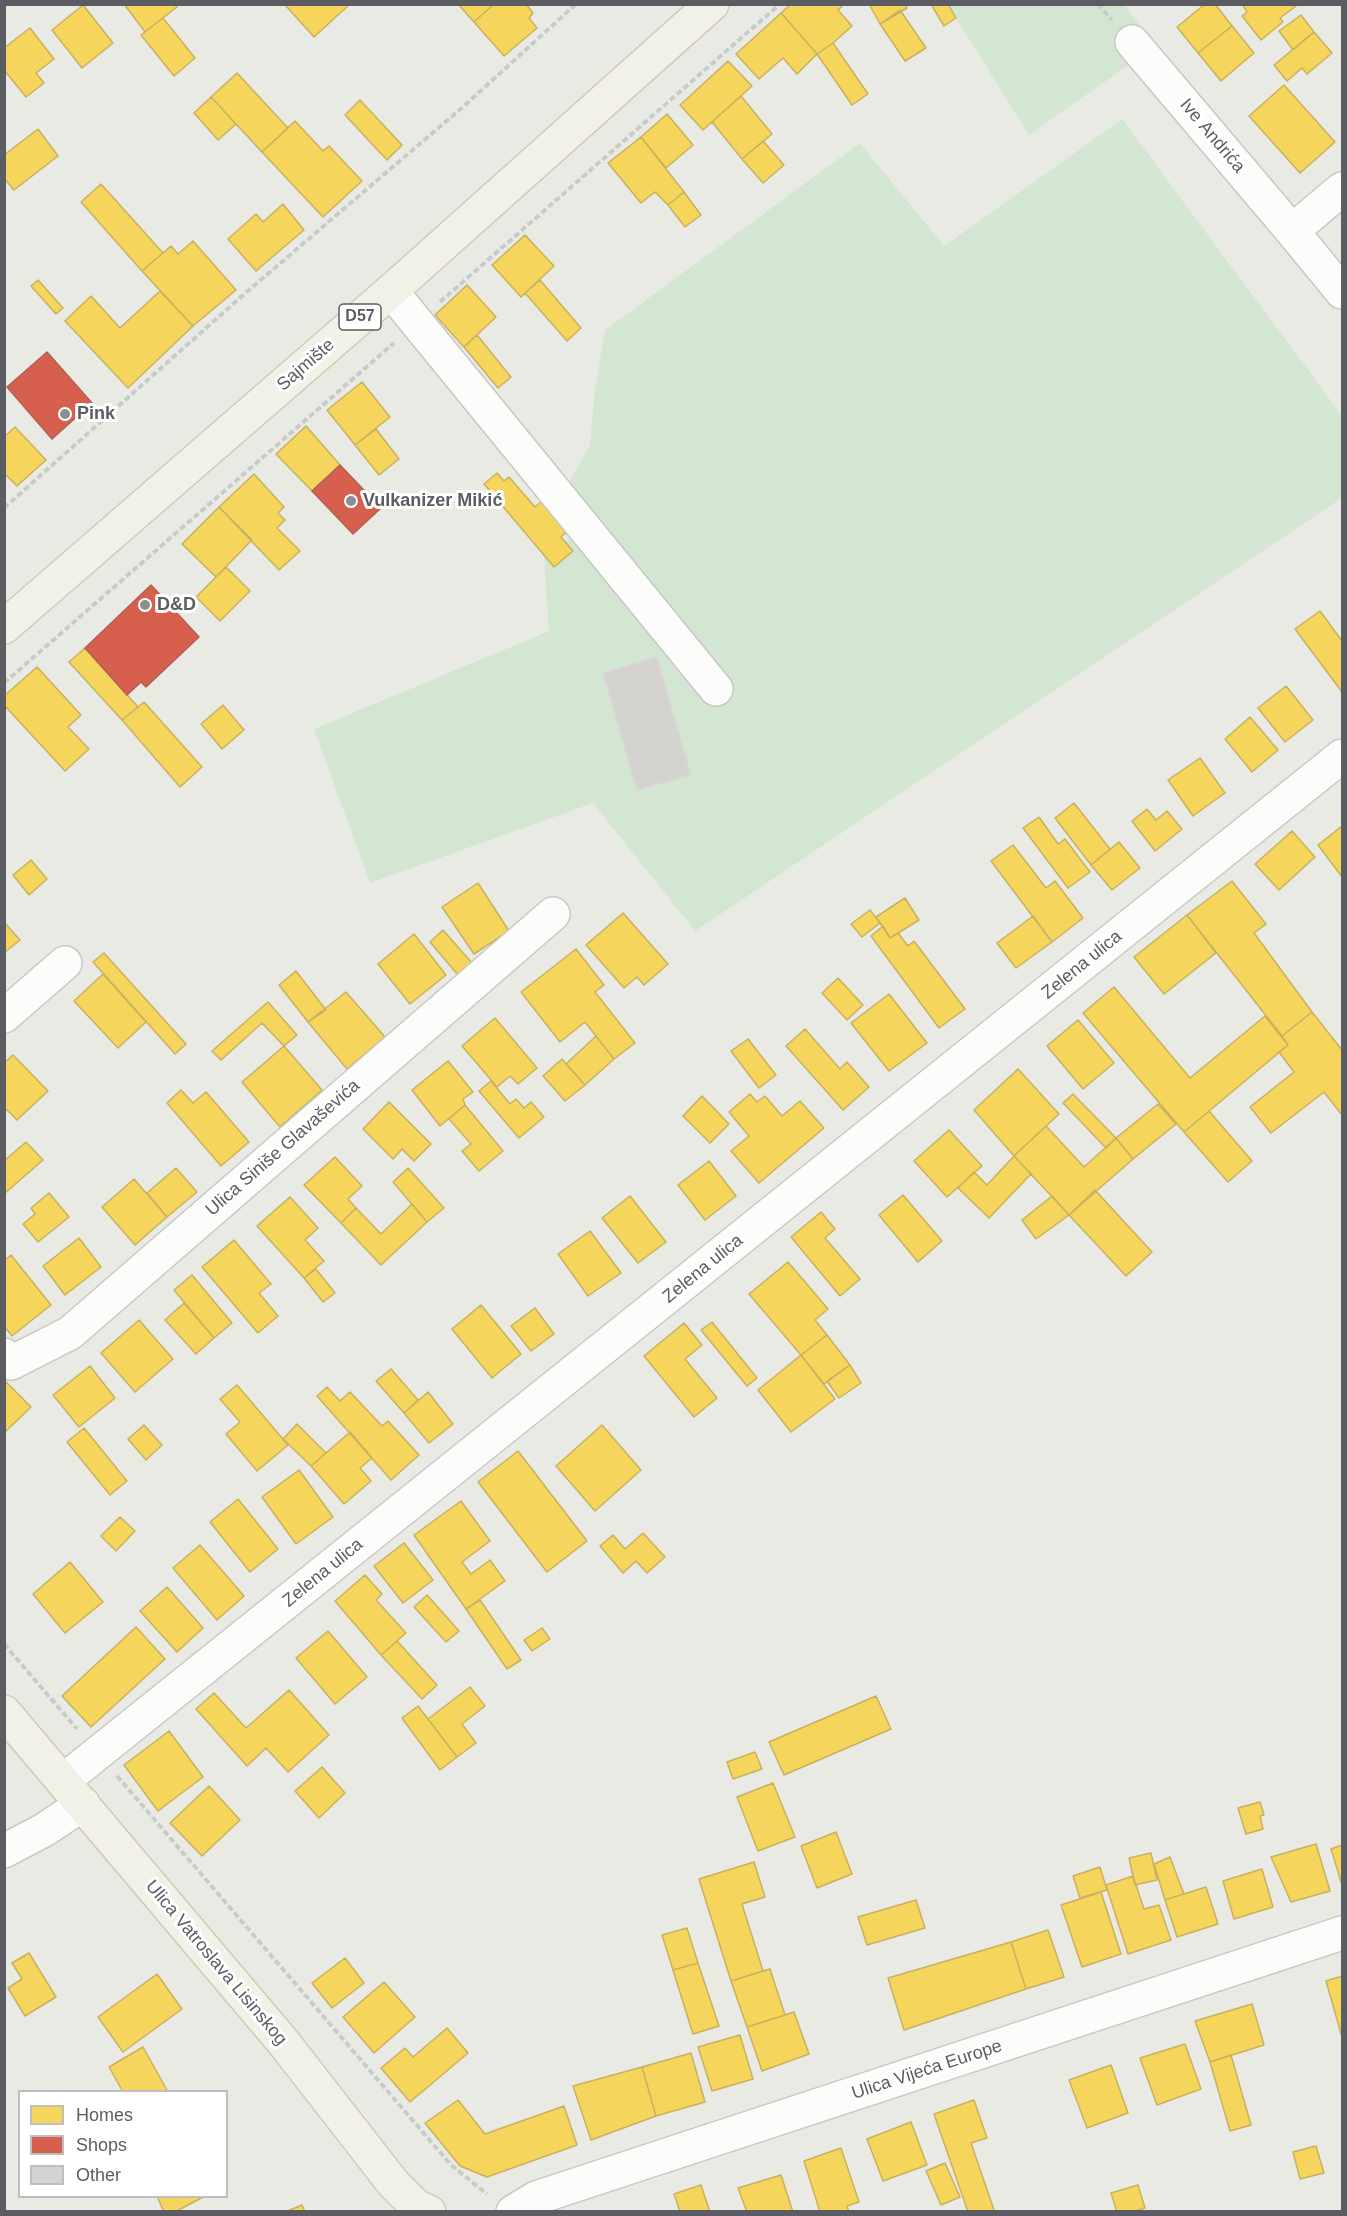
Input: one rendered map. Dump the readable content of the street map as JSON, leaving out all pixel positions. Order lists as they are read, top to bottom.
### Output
{
  "streets": {
    "main road": ["D57", "Sajmište", "Ulica Vatroslava Lisinskog"],
    "street": [
      "Ive Andrića",
      "Zelena ulica",
      "Ulica Siniše Glavaševića",
      "Ulica Vijeća Europe"
    ]
  },
  "crossings": [
    ["Zelena ulica", "Ulica Vatroslava Lisinskog"]
  ],
  "places": ["Pink", "Vulkanizer Mikić", "D&D"],
  "legend": ["Homes", "Shops", "Other"]
}
